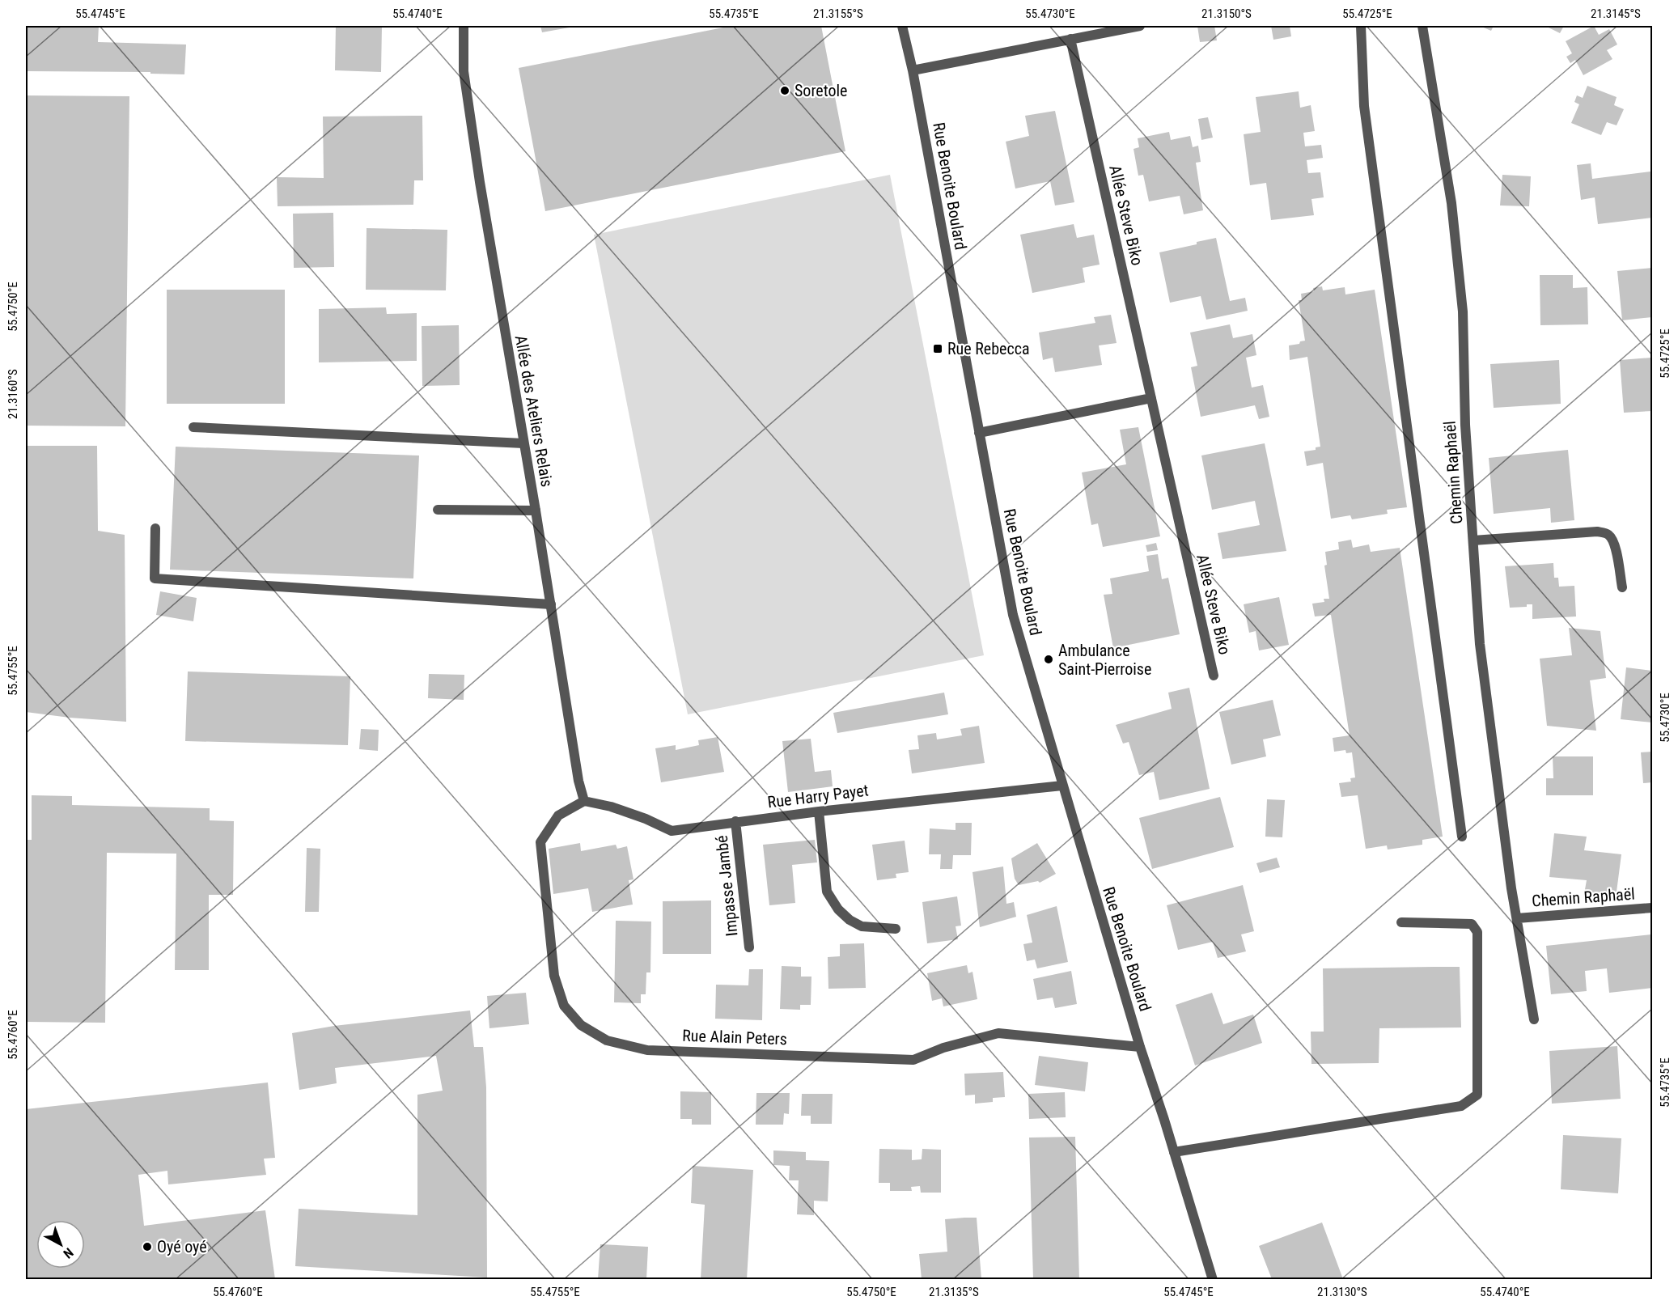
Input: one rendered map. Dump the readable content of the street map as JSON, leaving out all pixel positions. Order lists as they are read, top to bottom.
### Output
{
  "streets": {
    "street": [
      "Rue Benoite Boulard",
      "Allée Steve Biko",
      "Allée des Ateliers Relais",
      "Chemin Raphaël",
      "Rue Harry Payet",
      "Impasse Jambé",
      "Rue Alain Peters"
    ]
  },
  "crossings": [
    ["Rue Benoite Boulard", "Rue Harry Payet"],
    ["Rue Benoite Boulard", "Rue Alain Peters"],
    ["Allée des Ateliers Relais", "Rue Harry Payet"],
    ["Allée des Ateliers Relais", "Rue Alain Peters"],
    ["Rue Harry Payet", "Impasse Jambé"],
    ["Rue Harry Payet", "Rue Alain Peters"]
  ],
  "places": {
    "other": ["Soretole", "Ambulance Saint-Pierroise", "Oyé oyé"],
    "transit": ["Rue Rebecca"]
  },
  "north": "bottom right",
  "coordinates": [
    "55.4745°E",
    "55.4740°E",
    "55.4735°E",
    "21.3155°S",
    "55.4730°E",
    "21.3150°S",
    "55.4725°E",
    "21.3145°S",
    "55.4750°E",
    "21.3160°S",
    "55.4755°E",
    "55.4760°E",
    "21.3135°S",
    "21.3130°S"
  ]
}
